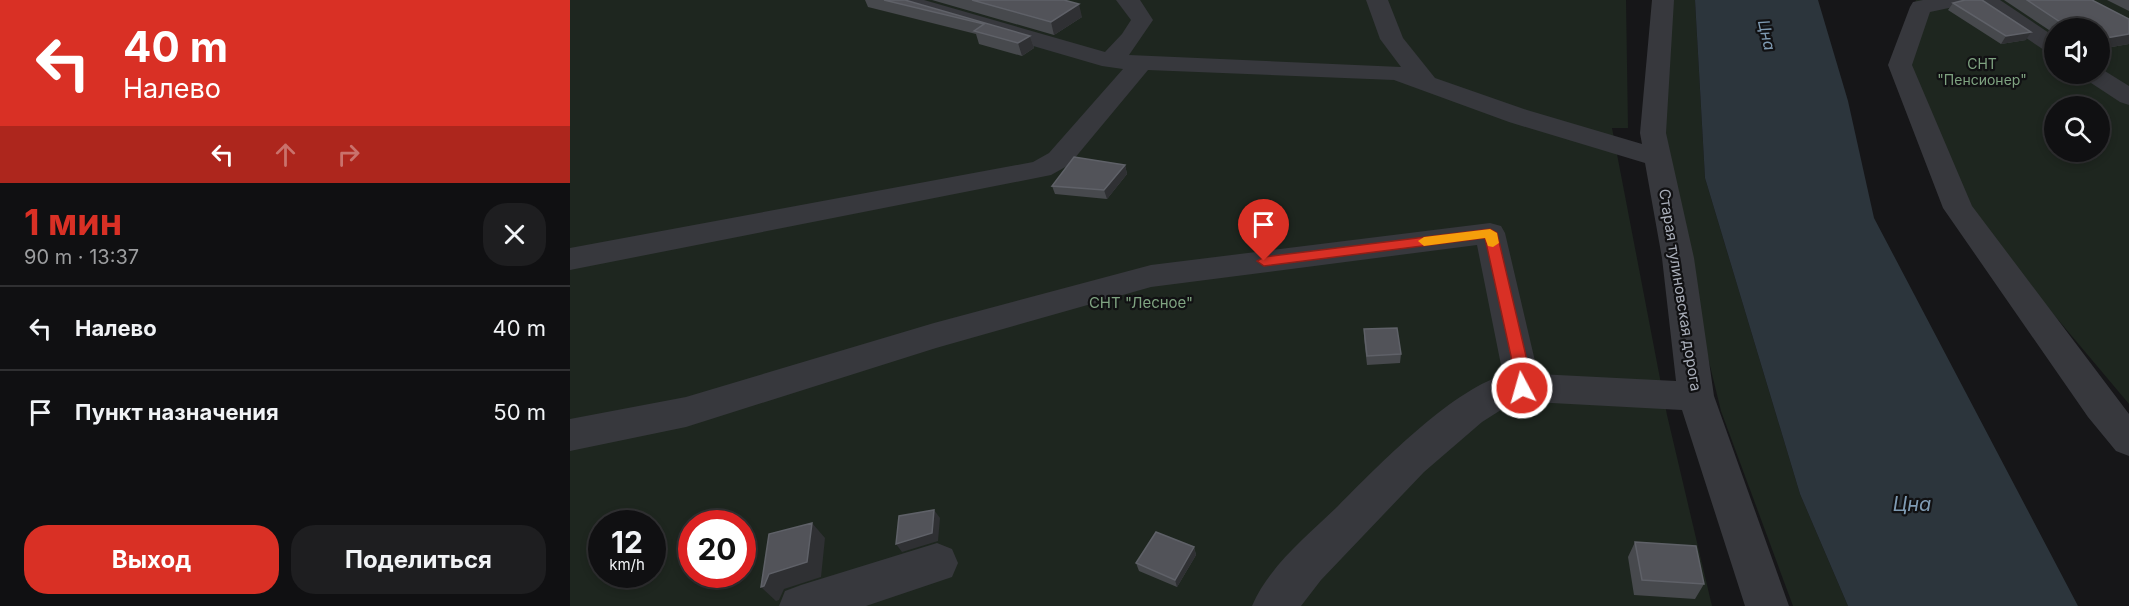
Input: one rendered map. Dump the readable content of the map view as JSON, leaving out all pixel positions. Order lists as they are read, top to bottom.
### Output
{
  "streets": {
    "street": ["Старая тулиновская дорога"]
  },
  "water": ["Цна"],
  "parks": ["СНТ \"Пенсионер\"", "СНТ \"Лесное\""],
  "page": {
    "turn": ["40 m", "Налево"],
    "heading": ["1 мин", "90 m · 13:37"],
    "list": [
      {
        "name": "Налево",
        "value": "40 m"
      },
      {
        "name": "Пункт назначения",
        "value": "50 m"
      }
    ],
    "speed": "12 km/h",
    "limit": "20",
    "buttons": ["Выход", "Поделиться"]
  }
}
